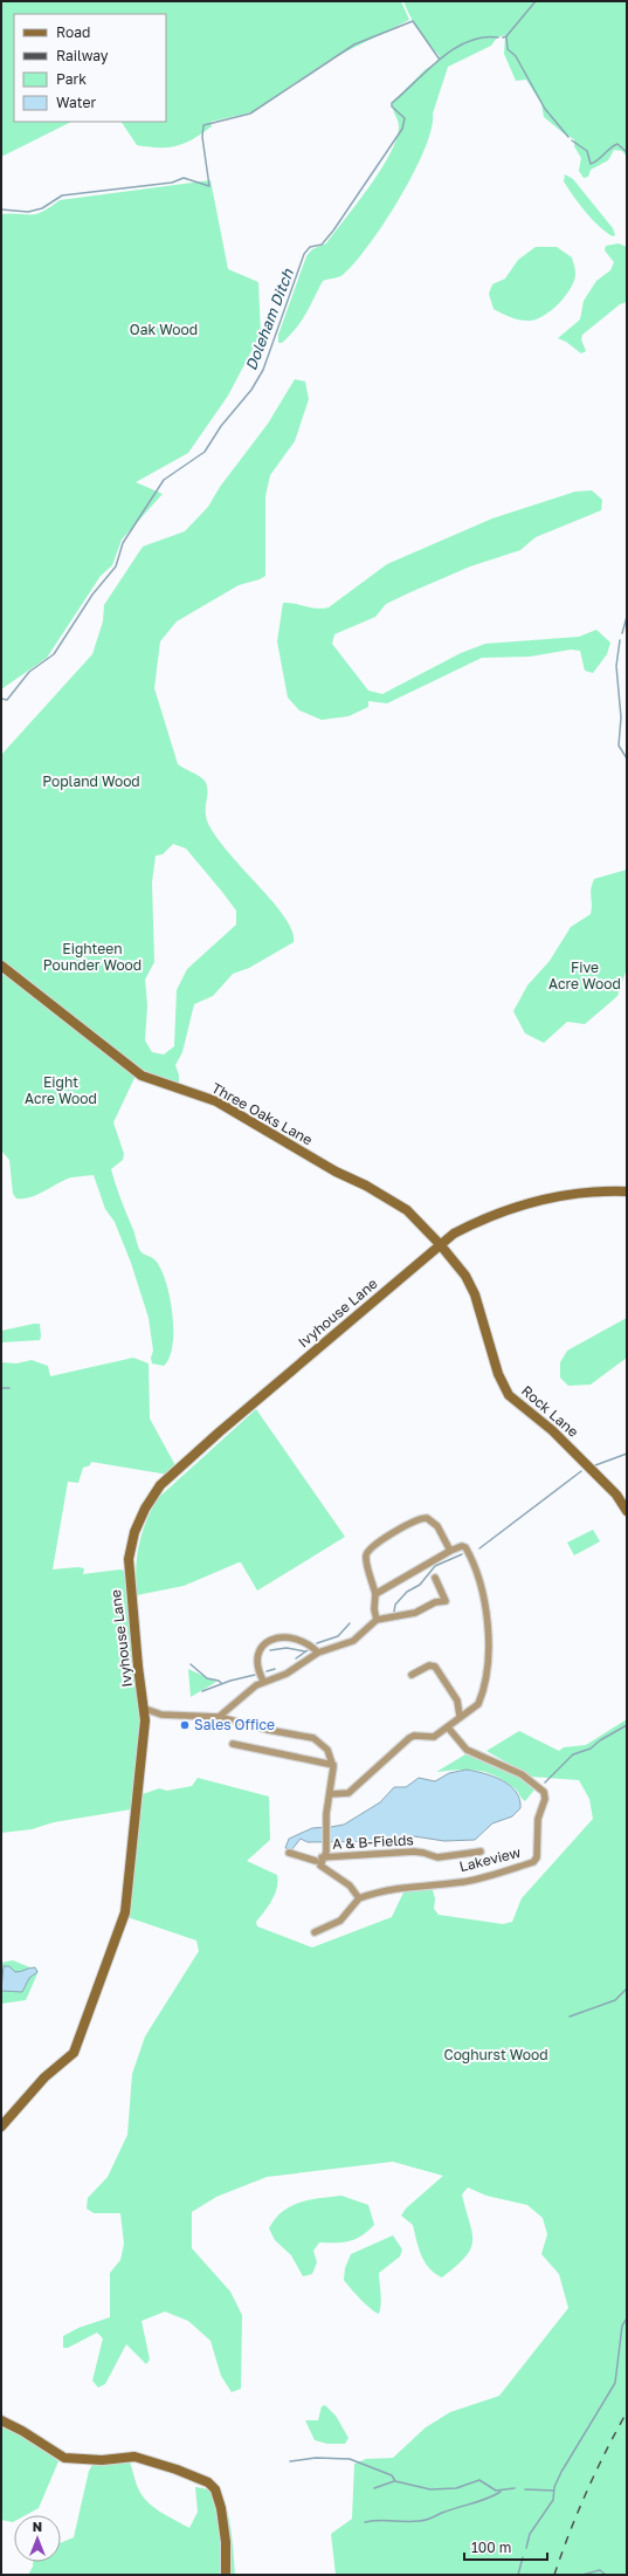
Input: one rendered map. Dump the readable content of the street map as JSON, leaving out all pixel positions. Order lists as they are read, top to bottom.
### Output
{
  "streets": {
    "street": [
      "Three Oaks Lane",
      "Ivyhouse Lane",
      "Rock Lane",
      "A & B-Fields",
      "Lakeview"
    ]
  },
  "crossings": [
    ["Three Oaks Lane", "Ivyhouse Lane"],
    ["Three Oaks Lane", "Rock Lane"],
    ["Ivyhouse Lane", "Rock Lane"]
  ],
  "water": ["Doleham Ditch"],
  "parks": [
    "Oak Wood",
    "Popland Wood",
    "Eighteen Pounder Wood",
    "Five Acre Wood",
    "Eight Acre Wood",
    "Coghurst Wood"
  ],
  "places": ["Sales Office"],
  "legend": [
    "Road",
    "Railway",
    "Park",
    "Water"
  ],
  "scale_bar": "100 m",
  "north": "top"
}
